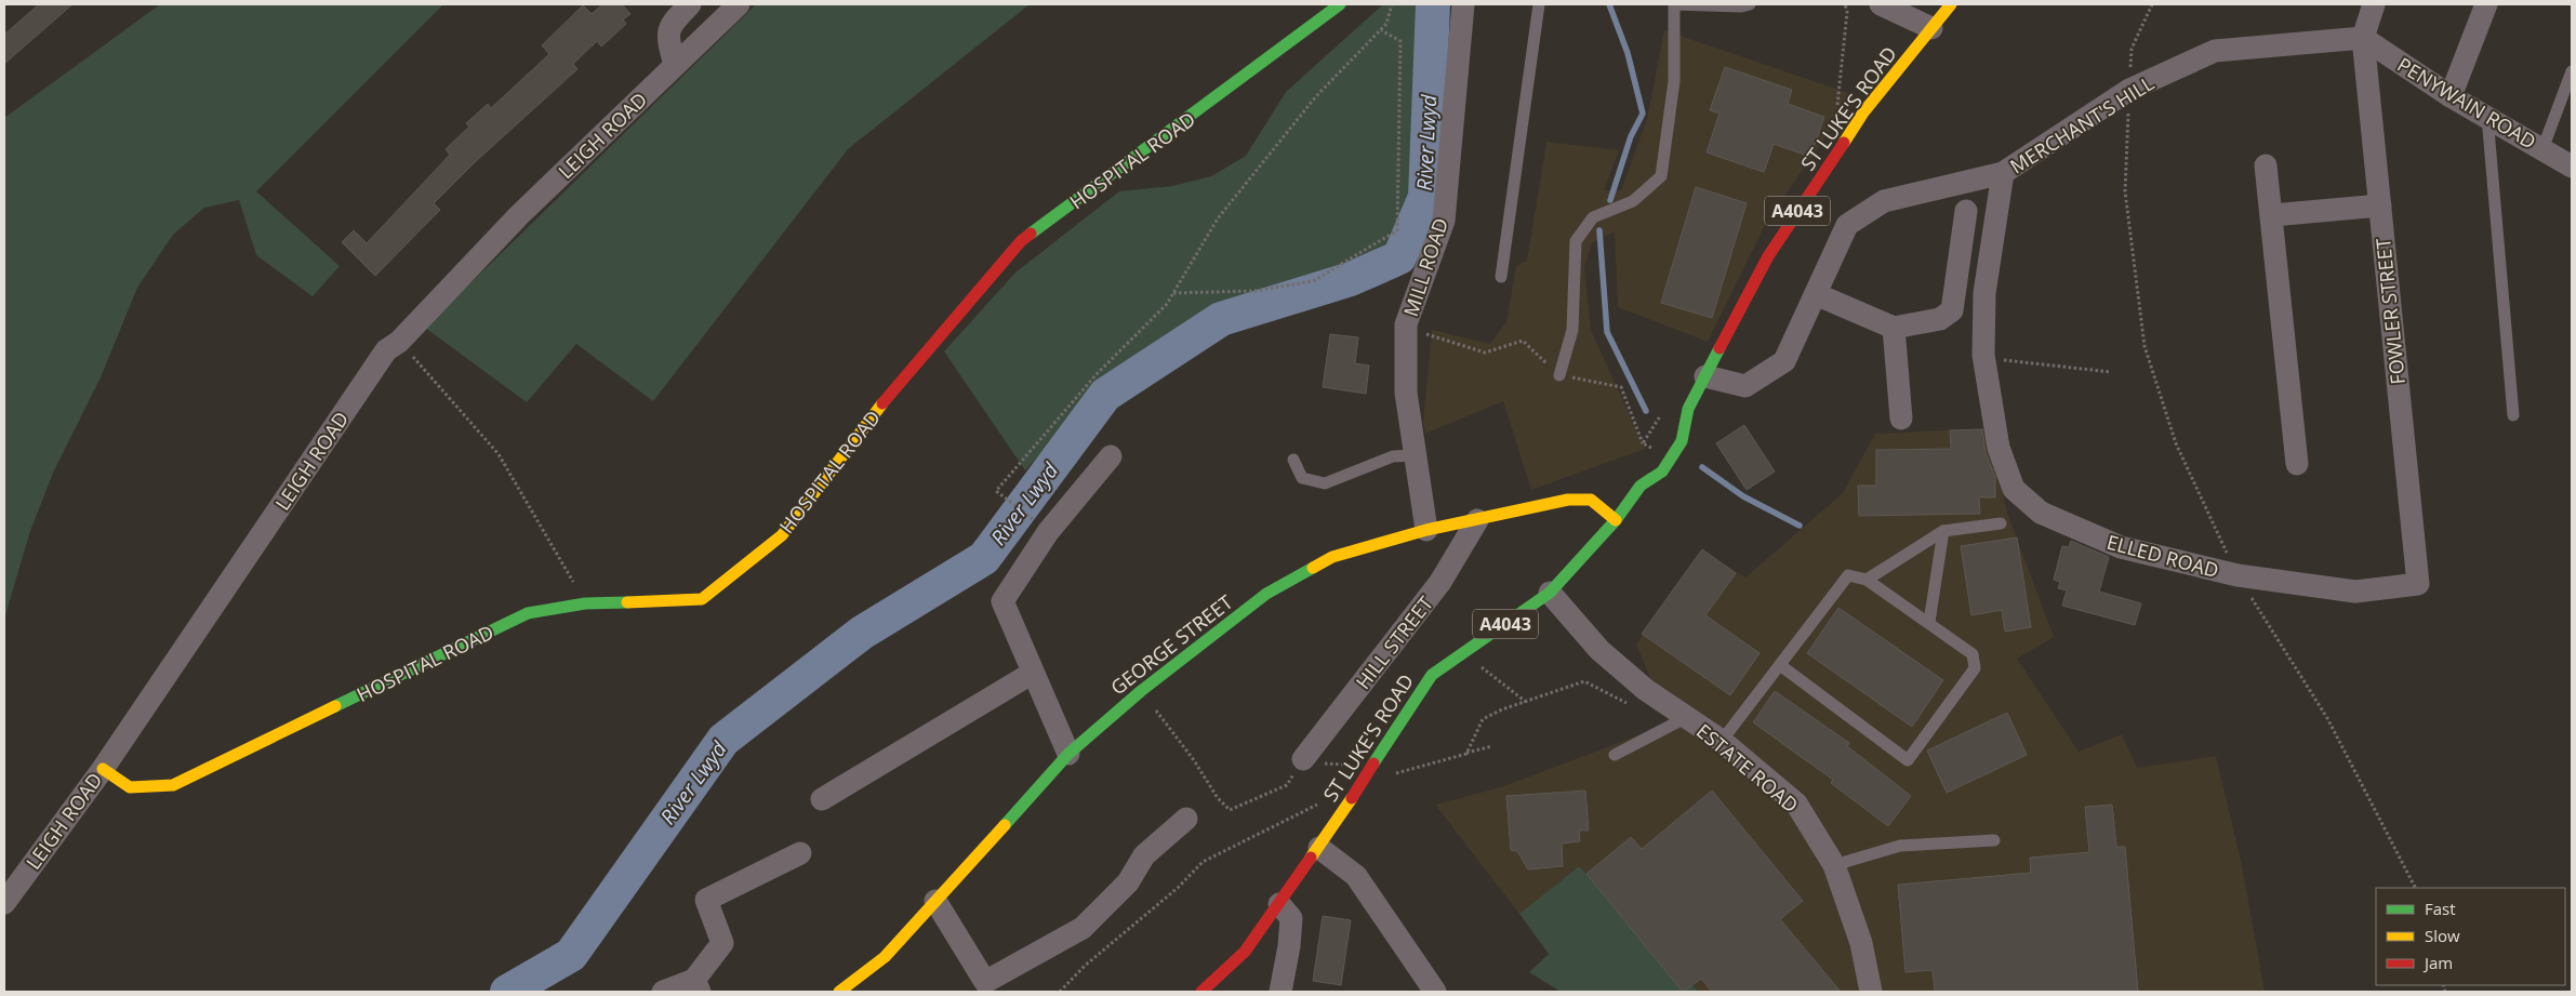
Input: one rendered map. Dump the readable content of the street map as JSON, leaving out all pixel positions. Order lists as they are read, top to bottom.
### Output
{
  "streets": {
    "main road": [
      "ST LUKE'S ROAD",
      "HOSPITAL ROAD",
      "A4043",
      "GEORGE STREET"
    ],
    "street": [
      "PENYWAIN ROAD",
      "MERCHANT'S HILL",
      "LEIGH ROAD",
      "MILL ROAD",
      "FOWLER STREET",
      "ELLED ROAD",
      "HILL STREET",
      "ESTATE ROAD"
    ]
  },
  "crossings": [
    ["PENYWAIN ROAD", "MERCHANT'S HILL"],
    ["PENYWAIN ROAD", "FOWLER STREET"],
    ["ST LUKE'S ROAD", "MERCHANT'S HILL"],
    ["ST LUKE'S ROAD", "GEORGE STREET"],
    ["ST LUKE'S ROAD", "ESTATE ROAD"],
    ["MERCHANT'S HILL", "FOWLER STREET"],
    ["MERCHANT'S HILL", "ELLED ROAD"],
    ["LEIGH ROAD", "HOSPITAL ROAD"],
    ["MILL ROAD", "GEORGE STREET"],
    ["FOWLER STREET", "ELLED ROAD"],
    ["HILL STREET", "GEORGE STREET"]
  ],
  "water": ["River Lwyd"],
  "legend": ["Fast", "Slow", "Jam"]
}
